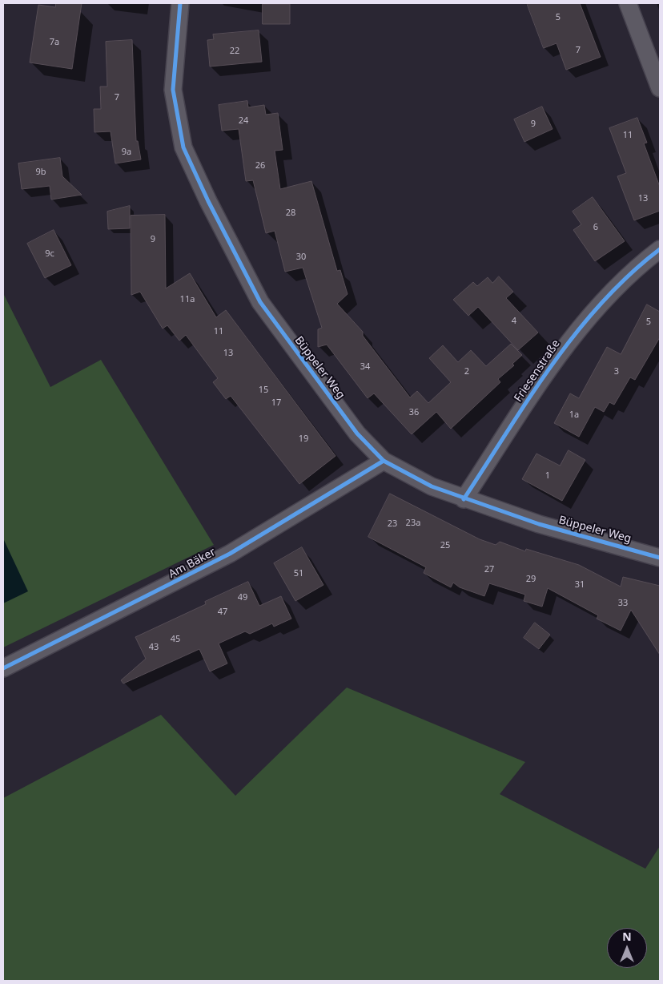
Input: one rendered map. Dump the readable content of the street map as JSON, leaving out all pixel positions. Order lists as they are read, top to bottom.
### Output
{
  "streets": {
    "street": ["Büppeler Weg", "Friesenstraße", "Am Bäker"]
  },
  "crossings": [
    ["Büppeler Weg", "Friesenstraße"],
    ["Büppeler Weg", "Am Bäker"]
  ],
  "house_numbers": [
    "5",
    "7a",
    "7",
    "22",
    "7",
    "24",
    "9",
    "11",
    "9a",
    "26",
    "9b",
    "13",
    "28",
    "6",
    "9",
    "9c",
    "30",
    "11a",
    "4",
    "5",
    "11",
    "13",
    "34",
    "2",
    "3",
    "15",
    "17",
    "36",
    "1a",
    "19",
    "1",
    "23a",
    "23",
    "25",
    "27",
    "51",
    "29",
    "31",
    "49",
    "33",
    "47",
    "45",
    "43"
  ],
  "north": "top"
}
